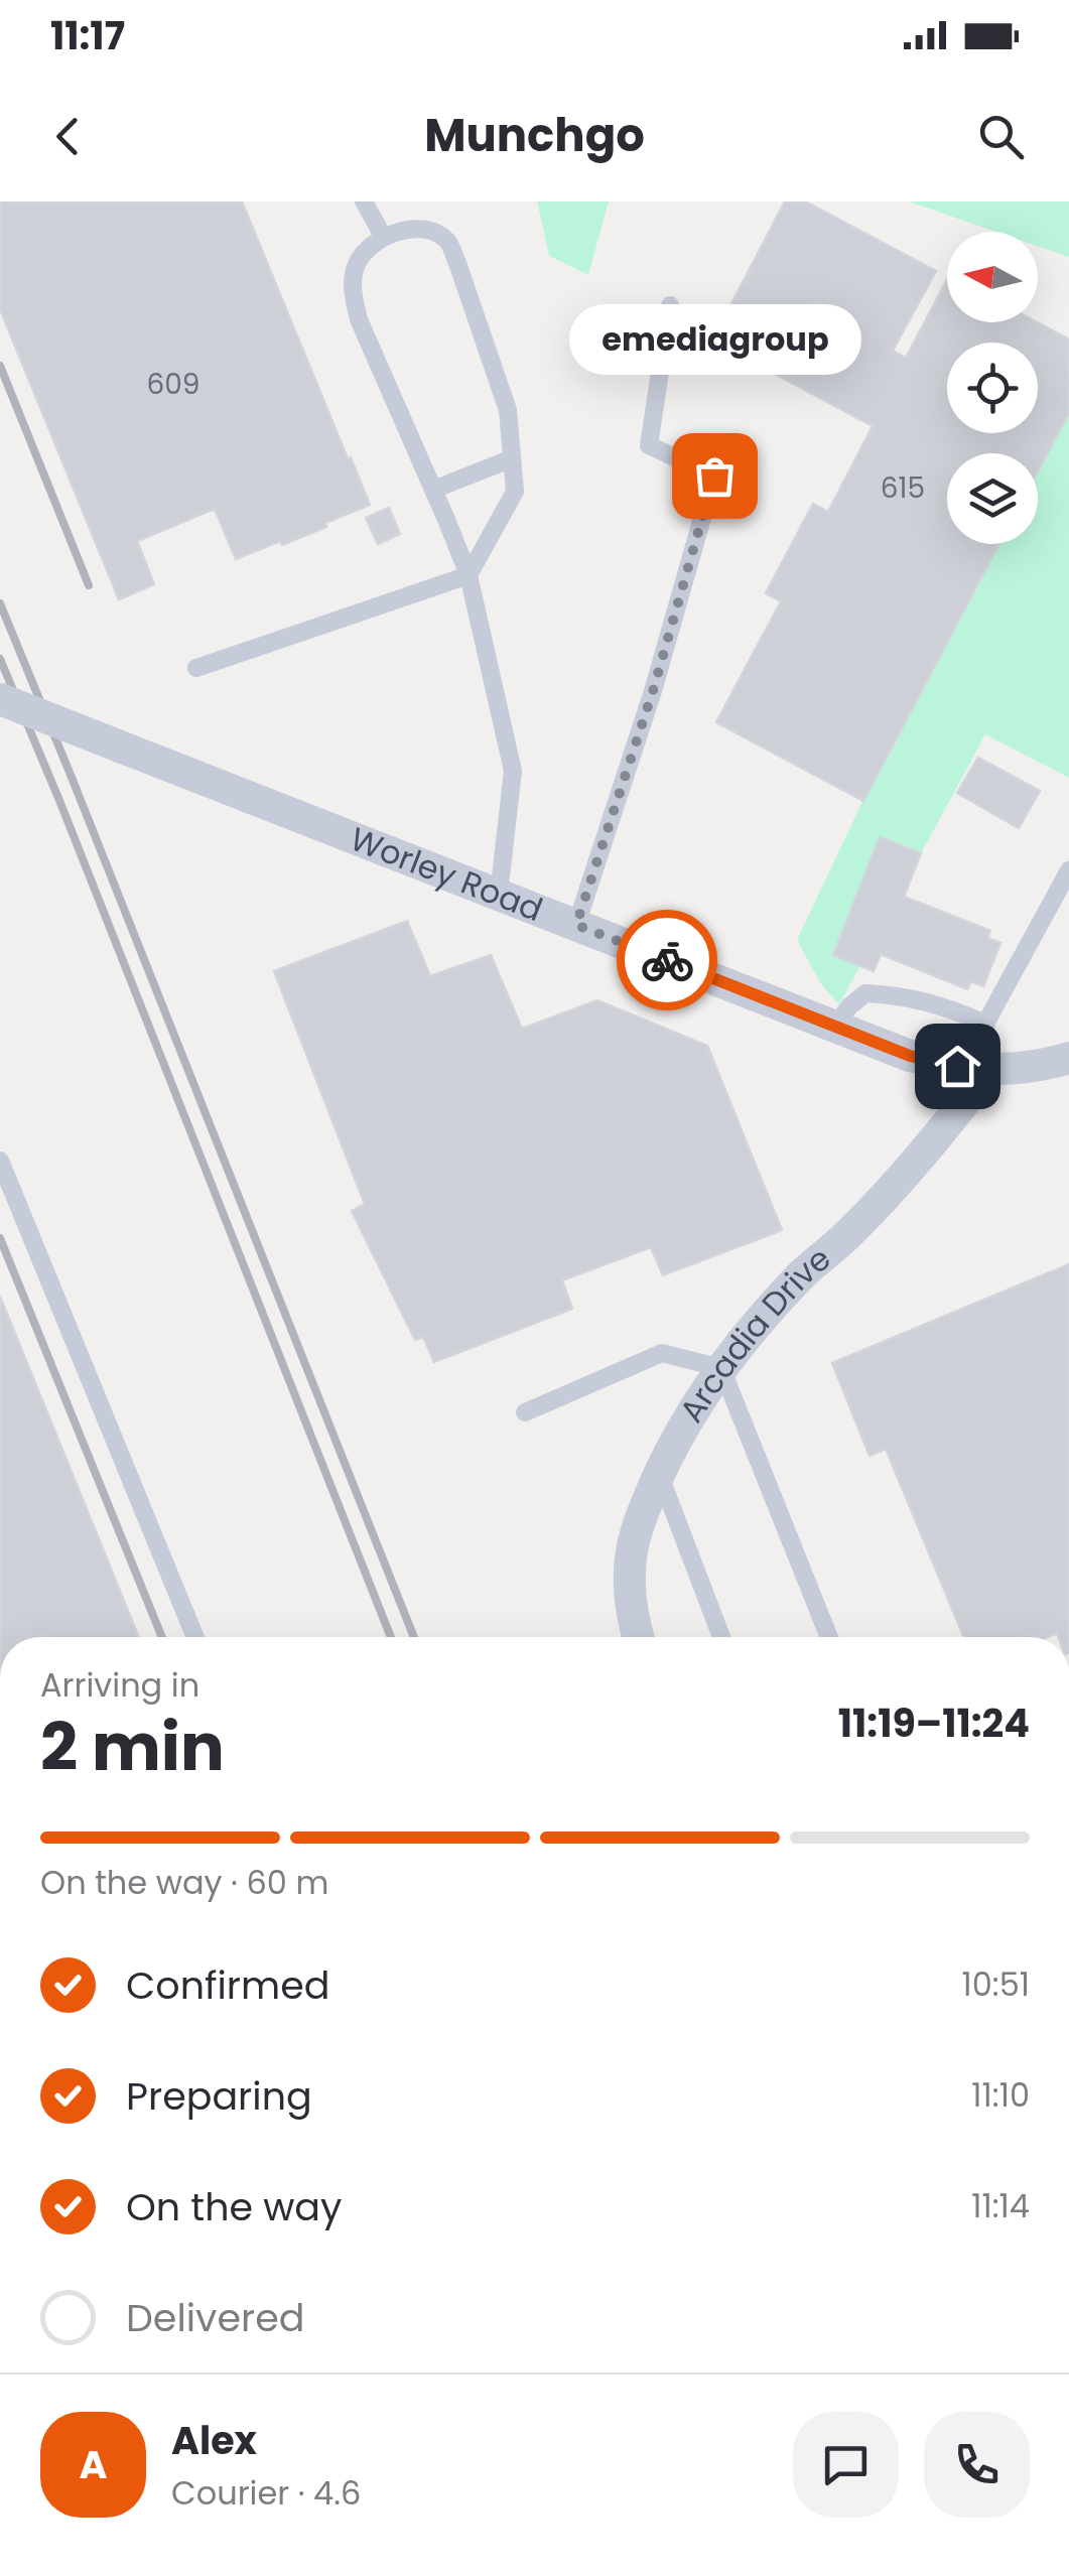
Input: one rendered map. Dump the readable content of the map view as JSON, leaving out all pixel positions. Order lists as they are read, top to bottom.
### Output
{
  "streets": {
    "street": ["Worley Road", "Arcadia Drive"]
  },
  "crossings": [
    ["Worley Road", "Arcadia Drive"]
  ],
  "places": ["emediagroup"],
  "house_numbers": ["609", "615"],
  "north": "left",
  "page": {
    "status": "11:17",
    "header": "Munchgo",
    "bubble": "emediagroup",
    "heading": ["2 min", "Arriving in", "11:19–11:24"],
    "panel": ["Alex", "Courier · 4.6"],
    "bar": "On the way · 60 m",
    "list": [
      ["Confirmed", "10:51"],
      ["Preparing", "11:10"],
      ["On the way", "11:14"],
      "Delivered"
    ],
    "round": "A"
  }
}
